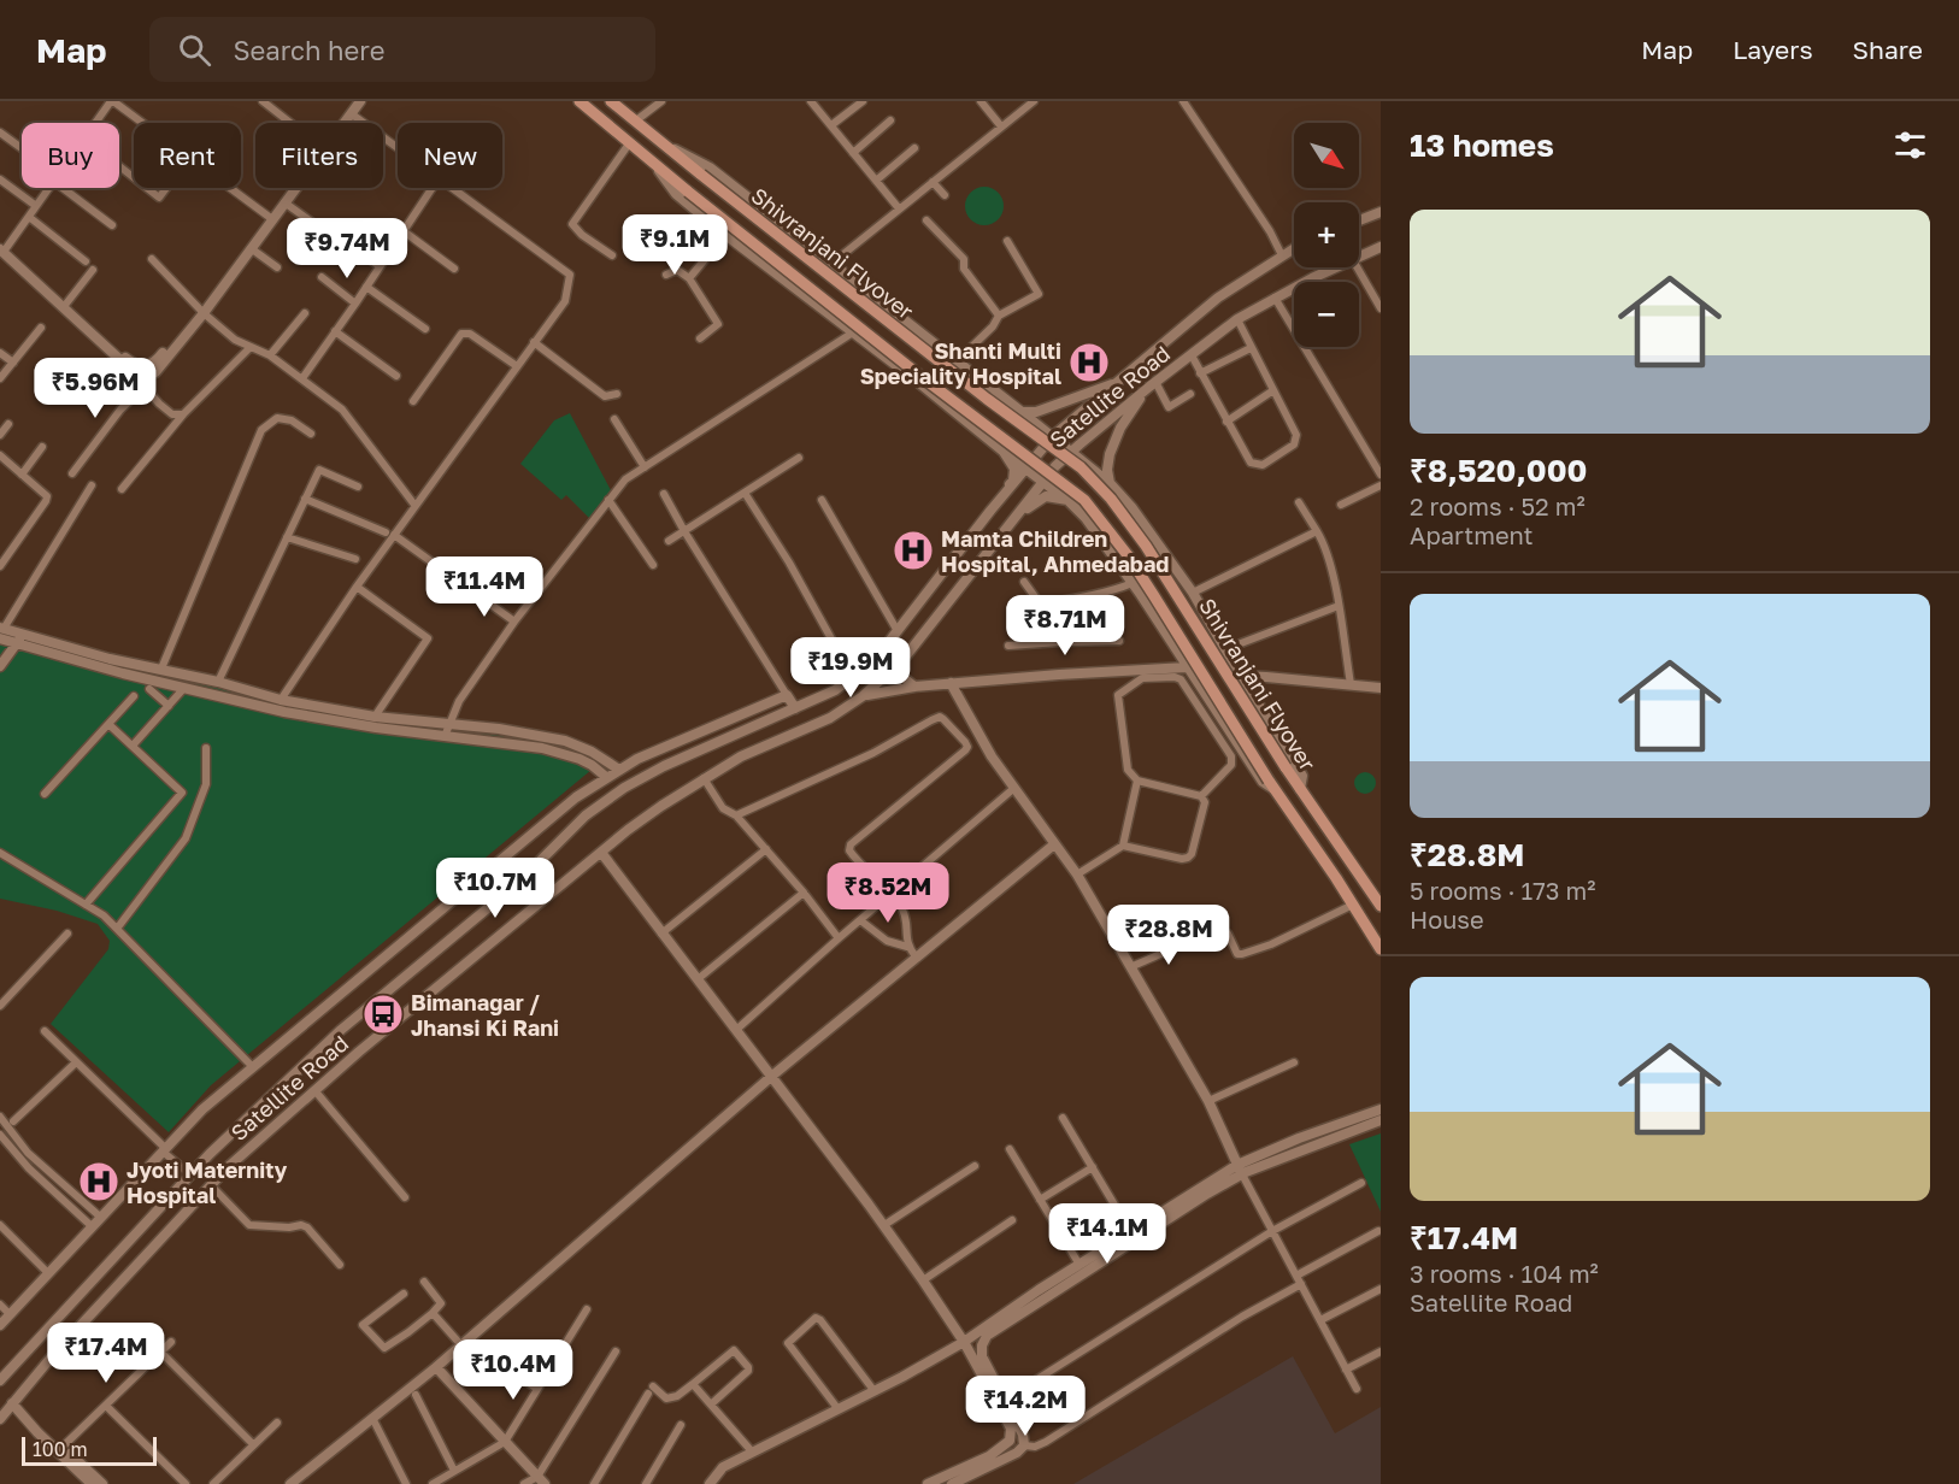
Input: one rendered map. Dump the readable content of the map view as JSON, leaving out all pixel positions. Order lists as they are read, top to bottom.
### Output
{
  "streets": {
    "main road": ["Shivranjani Flyover"],
    "street": ["Satellite Road"]
  },
  "places": {
    "hospital": ["Shanti Multi Speciality Hospital", "Mamta Children Hospital, Ahmedabad", "Jyoti Maternity Hospital"],
    "bus stop": ["Bimanagar / Jhansi Ki Rani"]
  },
  "scale_bar": "100 m",
  "north": "bottom right",
  "page": {
    "header": "Map",
    "search": "Search here",
    "nav": ["Map", "Layers", "Share"],
    "heading": "13 homes",
    "map_buttons": ["+", "−"],
    "chip": [
      "Buy",
      "Rent",
      "Filters",
      "New"
    ],
    "list": [
      {
        "name": "₹8,520,000",
        "note": "2 rooms · 52 m² · Apartment"
      },
      {
        "name": "₹28.8M",
        "note": "5 rooms · 173 m² · House"
      },
      {
        "name": "₹17.4M",
        "note": "3 rooms · 104 m² · Satellite Road"
      }
    ],
    "price": [
      "₹9.1M",
      "₹9.74M",
      "₹5.96M",
      "₹11.4M",
      "₹8.71M",
      "₹19.9M",
      "₹10.7M",
      "₹8.52M",
      "₹28.8M",
      "₹14.1M",
      "₹17.4M",
      "₹10.4M",
      "₹14.2M"
    ],
    "scale": "100 m"
  }
}
